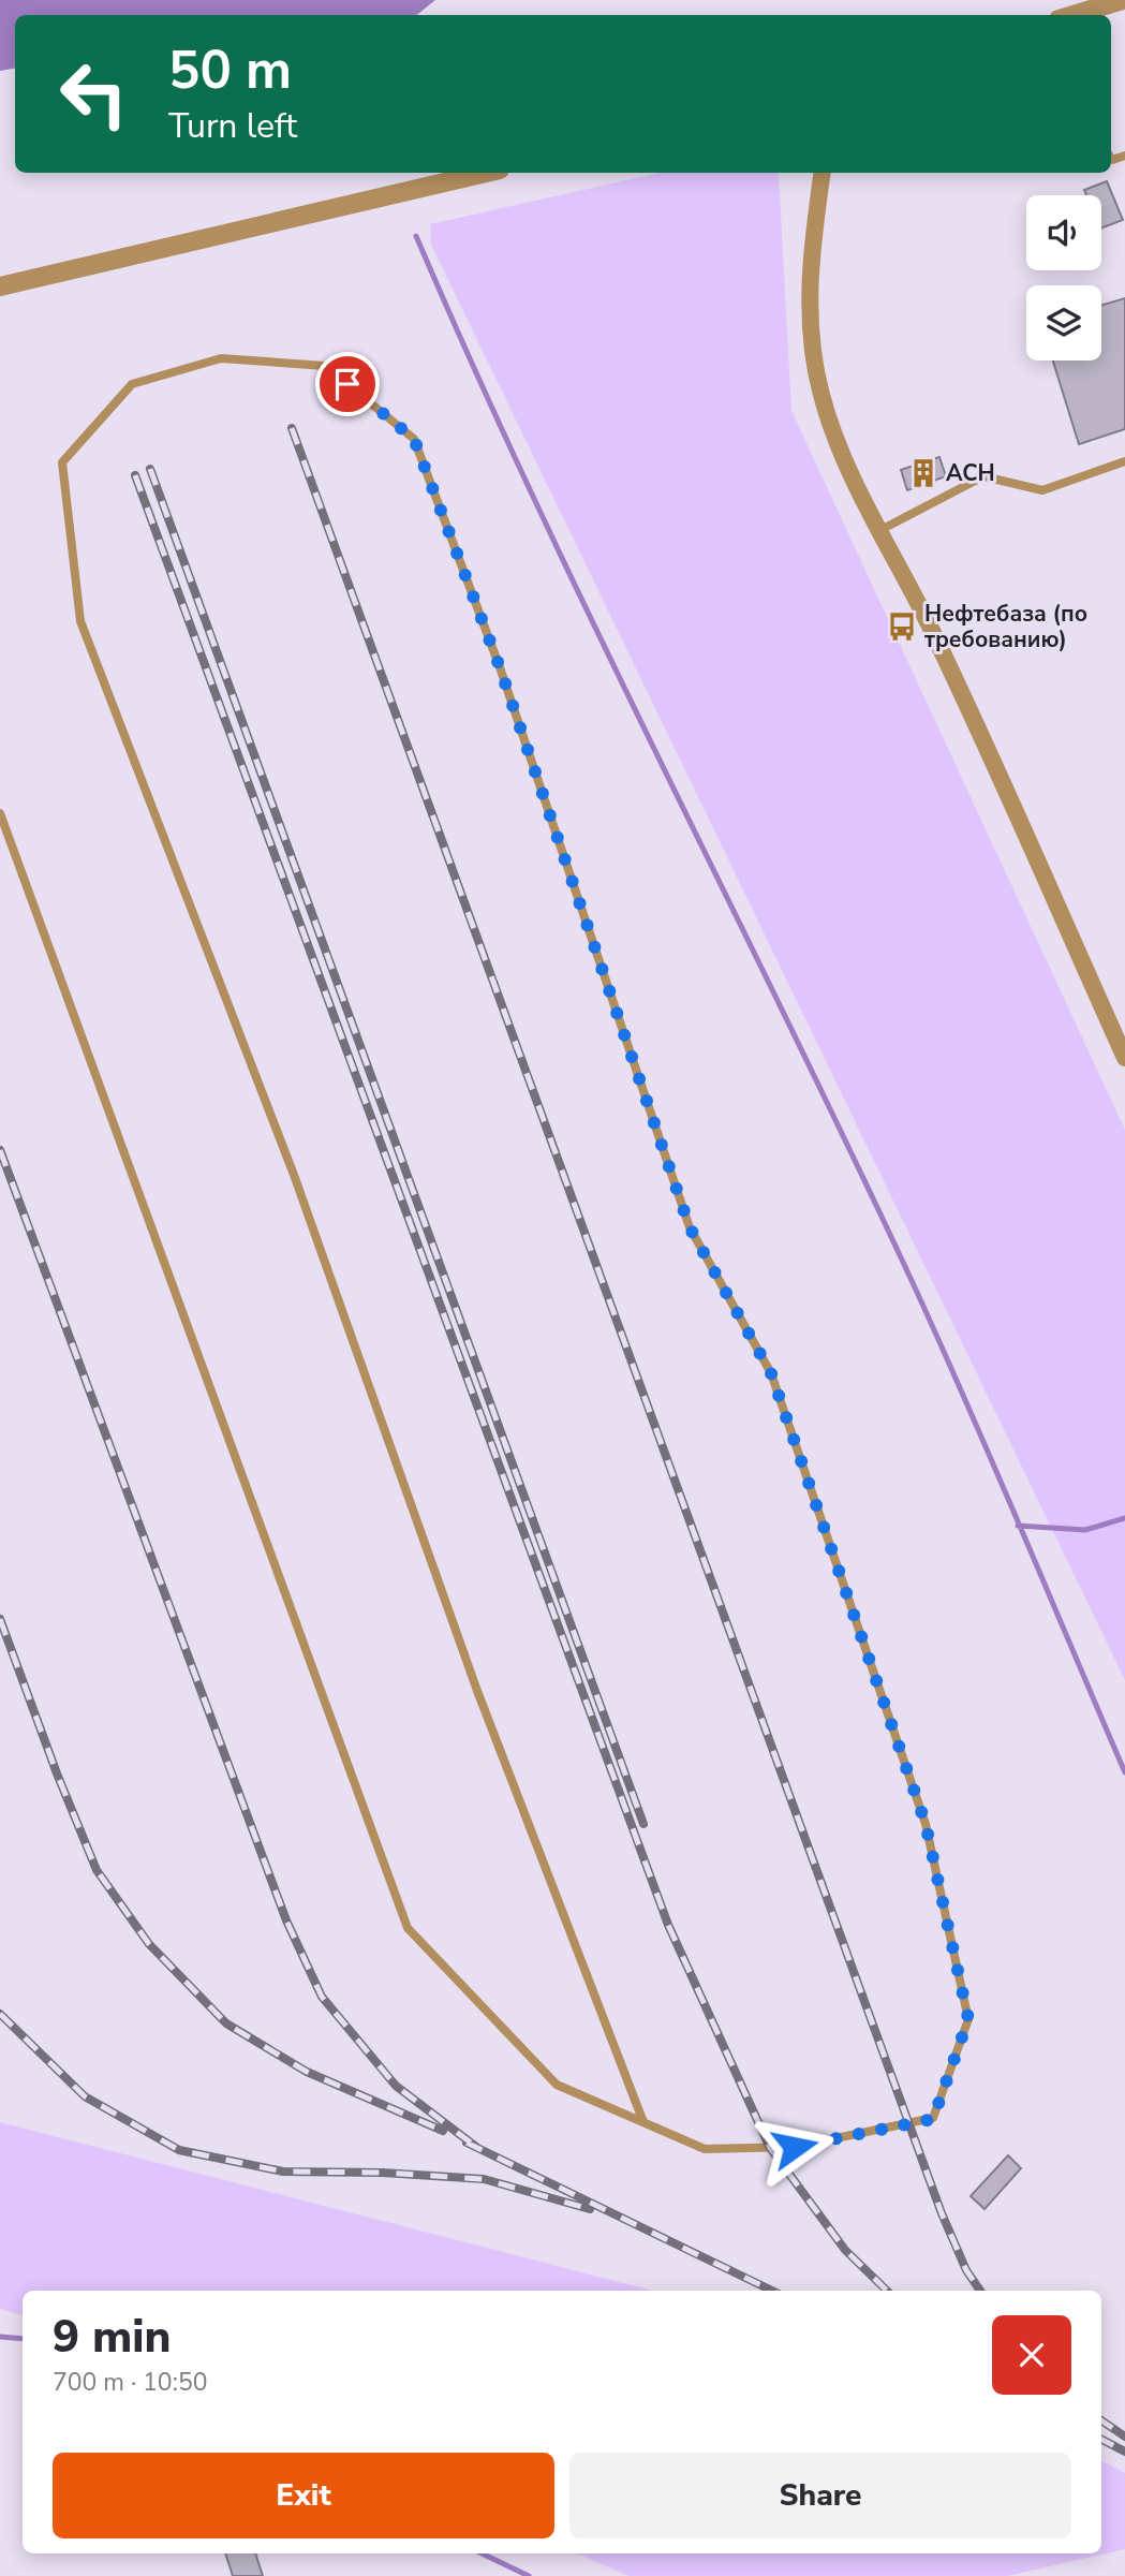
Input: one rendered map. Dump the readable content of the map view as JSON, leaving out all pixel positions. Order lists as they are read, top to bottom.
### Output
{
  "places": {
    "building": ["АСН"],
    "bus stop": ["Нефтебаза (по требованию)"]
  },
  "page": {
    "turn": ["50 m", "Turn left"],
    "heading": ["9 min", "700 m · 10:50"],
    "buttons": ["Exit", "Share"]
  }
}
